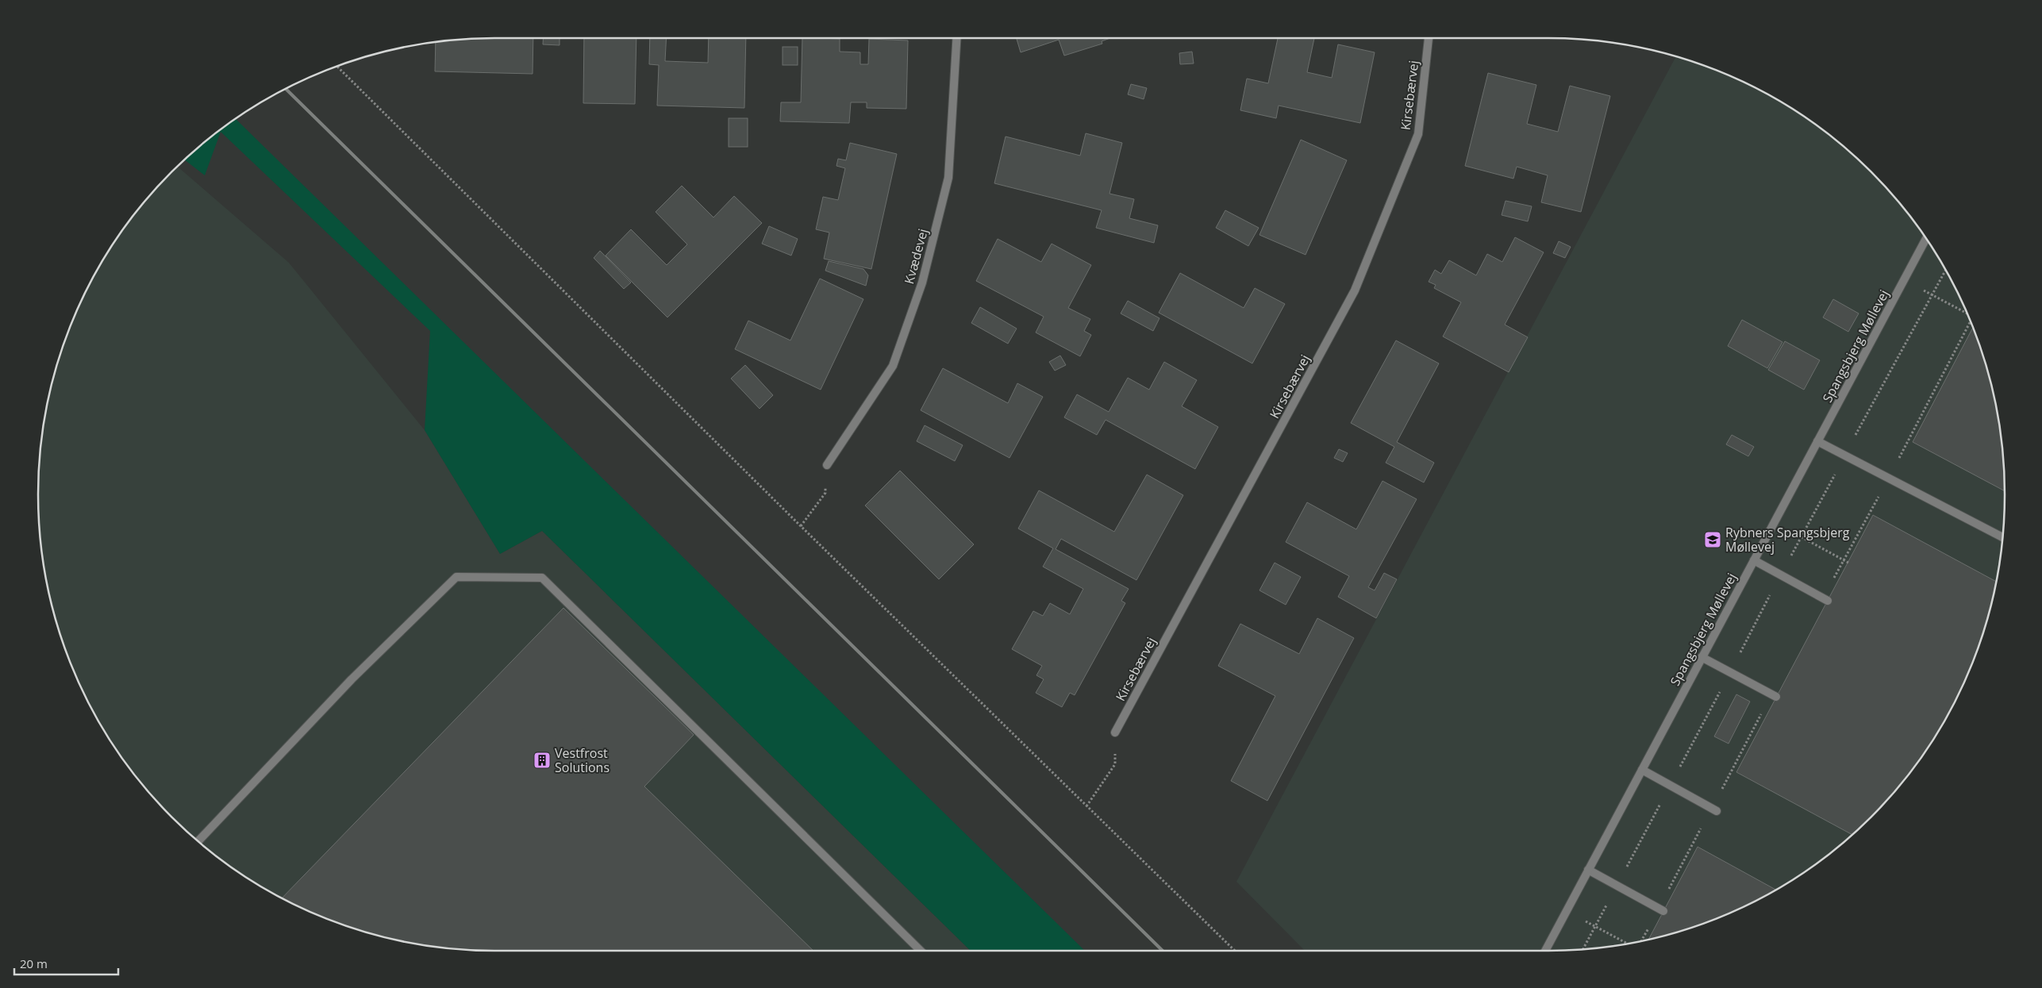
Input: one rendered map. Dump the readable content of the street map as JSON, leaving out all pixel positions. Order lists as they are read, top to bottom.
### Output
{
  "streets": {
    "street": ["Kirsebærvej", "Kvædevej", "Spangsbjerg Møllevej"]
  },
  "places": {
    "school or university": ["Rybners Spangsbjerg Møllevej"],
    "building": ["Vestfrost Solutions"]
  },
  "scale_bar": "20 m"
}
